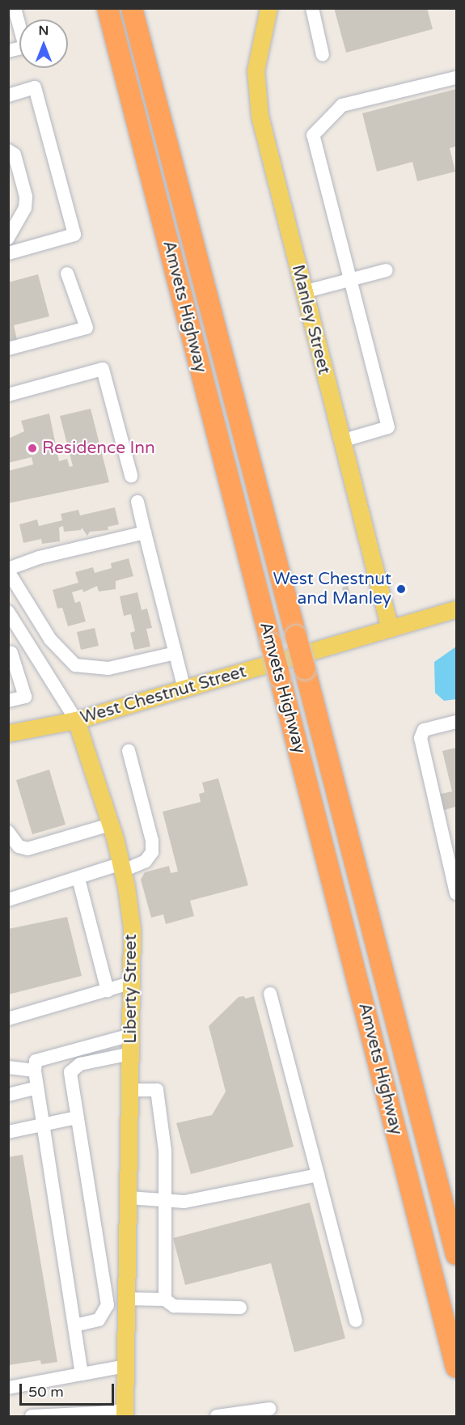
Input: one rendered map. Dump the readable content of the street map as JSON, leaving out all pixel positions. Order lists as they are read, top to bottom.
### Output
{
  "streets": {
    "highway": ["Amvets Highway"],
    "main road": ["Manley Street", "West Chestnut Street", "Liberty Street"]
  },
  "crossings": [
    ["Manley Street", "West Chestnut Street"],
    ["West Chestnut Street", "Liberty Street"]
  ],
  "places": ["Residence Inn", "West Chestnut and Manley"],
  "scale_bar": "50 m",
  "north": "top"
}
